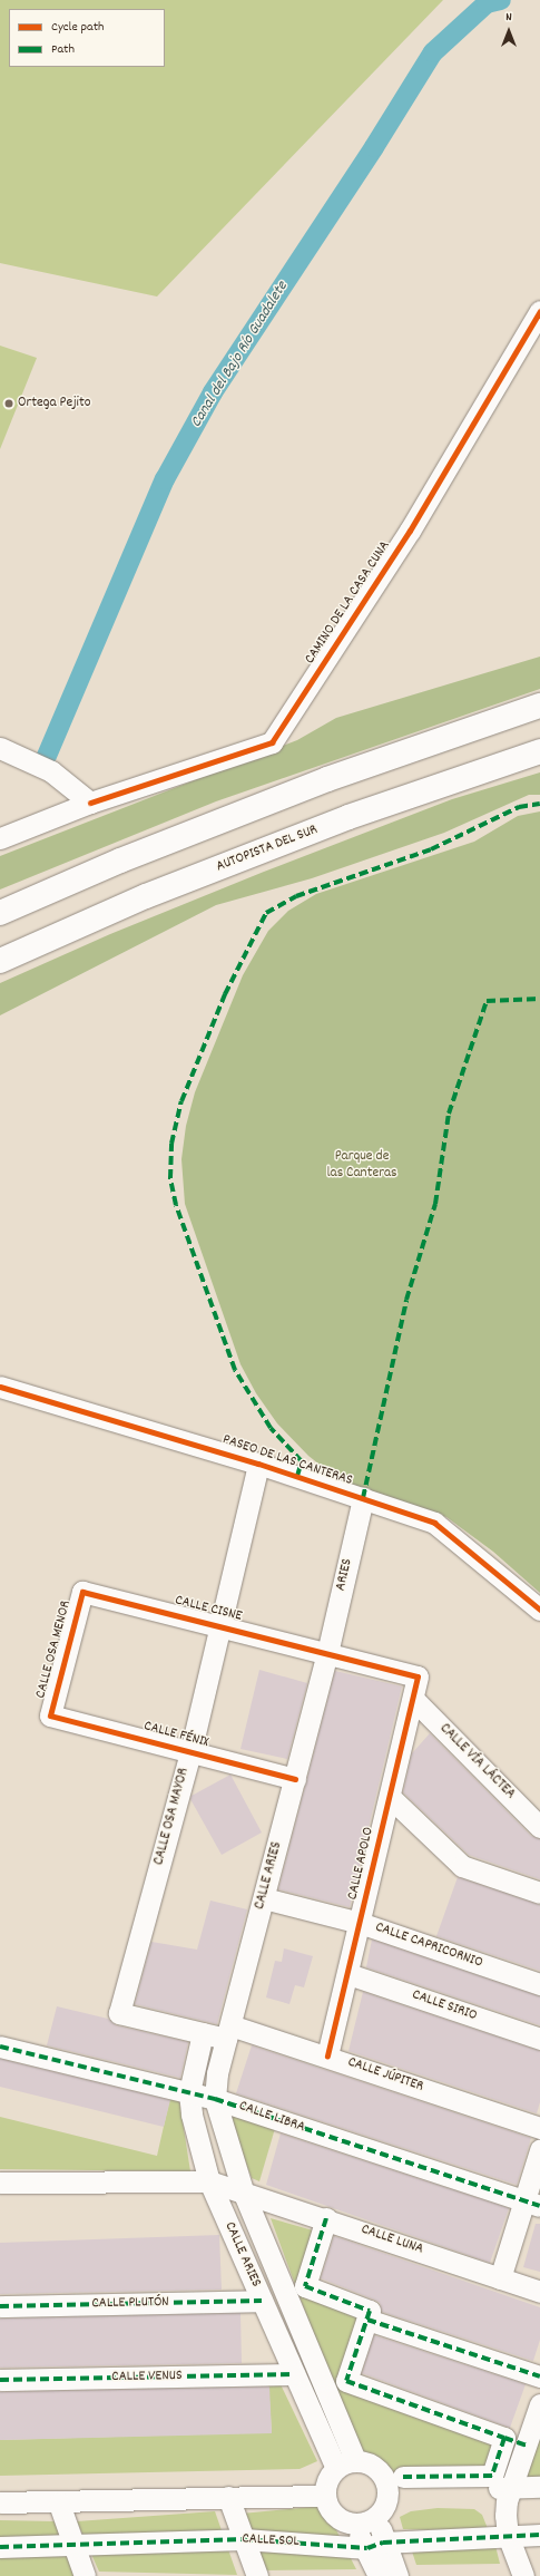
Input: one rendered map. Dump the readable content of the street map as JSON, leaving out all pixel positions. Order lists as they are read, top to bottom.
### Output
{
  "streets": {
    "highway": ["AUTOPISTA DEL SUR"],
    "street": [
      "CAMINO DE LA CASA CUNA",
      "PASEO DE LAS CANTERAS",
      "ARIES",
      "CALLE CISNE",
      "CALLE OSA MENOR",
      "CALLE FÉNIX",
      "CALLE VÍA LÁCTEA",
      "CALLE OSA MAYOR",
      "CALLE APOLO",
      "CALLE ARIES",
      "CALLE CAPRICORNIO",
      "CALLE SIRIO",
      "CALLE JÚPITER",
      "CALLE LIBRA",
      "CALLE LUNA",
      "CALLE PLUTÓN",
      "CALLE VENUS",
      "CALLE SOL"
    ]
  },
  "crossings": [
    ["PASEO DE LAS CANTERAS", "ARIES"],
    ["PASEO DE LAS CANTERAS", "CALLE OSA MAYOR"],
    ["ARIES", "CALLE CISNE"],
    ["ARIES", "CALLE ARIES"],
    ["CALLE CISNE", "CALLE OSA MENOR"],
    ["CALLE CISNE", "CALLE OSA MAYOR"],
    ["CALLE CISNE", "CALLE APOLO"],
    ["CALLE CISNE", "CALLE ARIES"],
    ["CALLE OSA MENOR", "CALLE FÉNIX"],
    ["CALLE FÉNIX", "CALLE OSA MAYOR"],
    ["CALLE FÉNIX", "CALLE ARIES"],
    ["CALLE VÍA LÁCTEA", "CALLE APOLO"],
    ["CALLE OSA MAYOR", "CALLE JÚPITER"],
    ["CALLE APOLO", "CALLE CAPRICORNIO"],
    ["CALLE APOLO", "CALLE SIRIO"],
    ["CALLE APOLO", "CALLE JÚPITER"],
    ["CALLE ARIES", "CALLE CAPRICORNIO"],
    ["CALLE ARIES", "CALLE JÚPITER"],
    ["CALLE ARIES", "CALLE LIBRA"],
    ["CALLE ARIES", "CALLE LUNA"],
    ["CALLE ARIES", "CALLE PLUTÓN"],
    ["CALLE ARIES", "CALLE VENUS"]
  ],
  "water": ["Canal del Bajo Río Guadalete"],
  "parks": ["Parque de las Canteras"],
  "places": ["Ortega Pejito"],
  "legend": ["Cycle path", "Path"],
  "north": "top"
}
